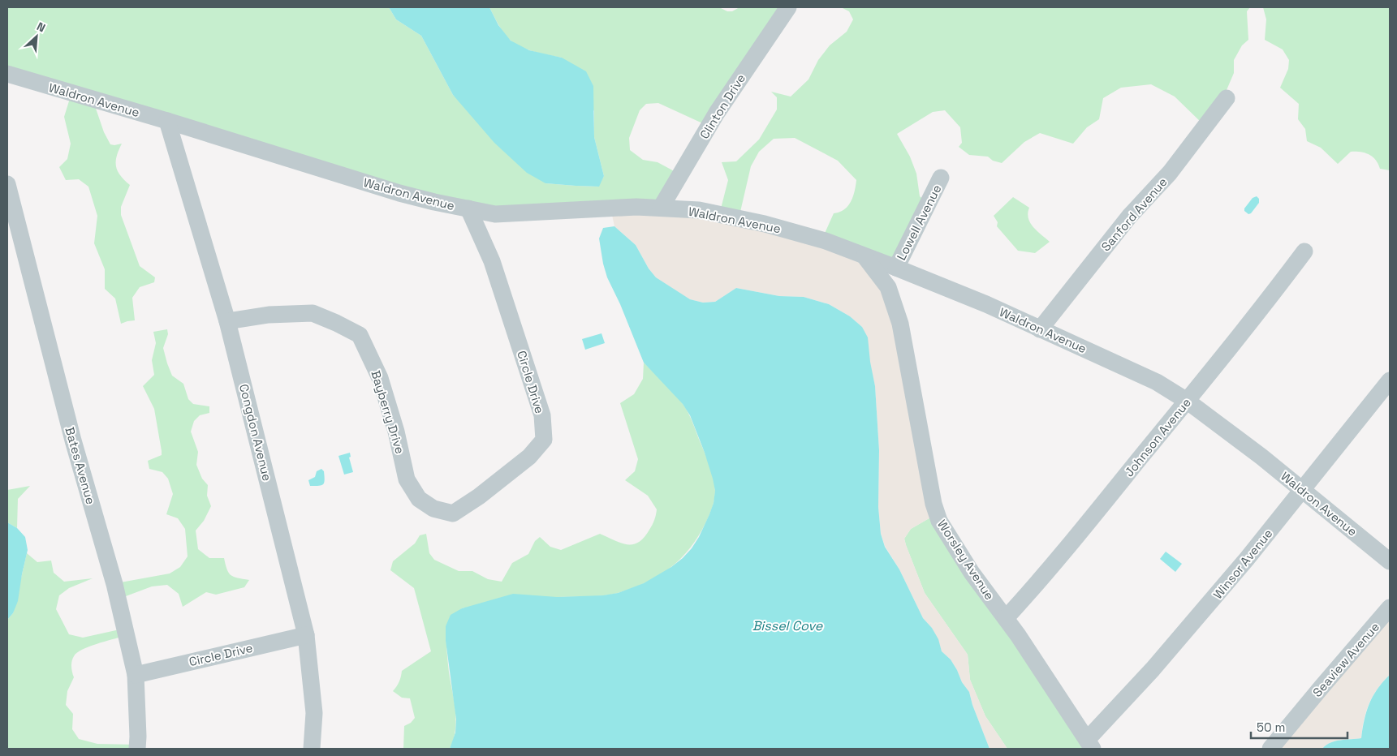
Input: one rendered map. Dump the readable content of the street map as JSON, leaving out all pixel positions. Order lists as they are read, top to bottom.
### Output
{
  "streets": {
    "street": [
      "Waldron Avenue",
      "Clinton Drive",
      "Sanford Avenue",
      "Lowell Avenue",
      "Circle Drive",
      "Bayberry Drive",
      "Congdon Avenue",
      "Johnson Avenue",
      "Bates Avenue",
      "Worsley Avenue",
      "Winsor Avenue",
      "Seaview Avenue"
    ]
  },
  "crossings": [
    ["Waldron Avenue", "Clinton Drive"],
    ["Waldron Avenue", "Sanford Avenue"],
    ["Waldron Avenue", "Lowell Avenue"],
    ["Waldron Avenue", "Circle Drive"],
    ["Waldron Avenue", "Congdon Avenue"],
    ["Waldron Avenue", "Johnson Avenue"],
    ["Waldron Avenue", "Worsley Avenue"],
    ["Waldron Avenue", "Winsor Avenue"],
    ["Circle Drive", "Bayberry Drive"],
    ["Circle Drive", "Congdon Avenue"],
    ["Circle Drive", "Bates Avenue"],
    ["Bayberry Drive", "Congdon Avenue"],
    ["Johnson Avenue", "Worsley Avenue"],
    ["Worsley Avenue", "Winsor Avenue"]
  ],
  "water": ["Bissel Cove"],
  "scale_bar": "50 m",
  "north": "top right"
}
